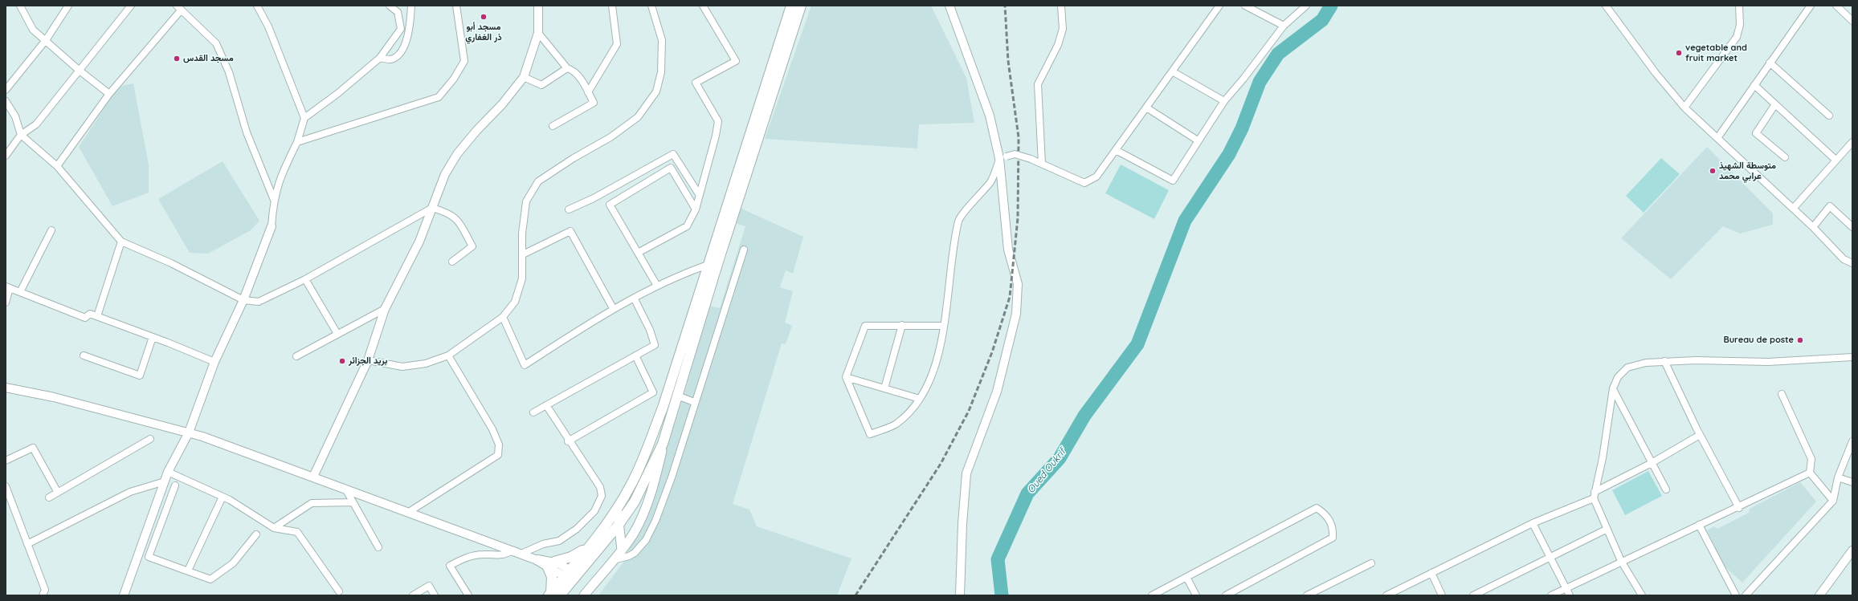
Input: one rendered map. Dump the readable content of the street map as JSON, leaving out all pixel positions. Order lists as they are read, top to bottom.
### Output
{
  "water": ["Oued Oukrif"],
  "places": [
    "مسجد أبو ذر الغفاري",
    "vegetable and fruit market",
    "مسجد القدس",
    "متوسطة الشهيذ عرابي محمد",
    "Bureau de poste",
    "بريد الجزائر"
  ]
}
